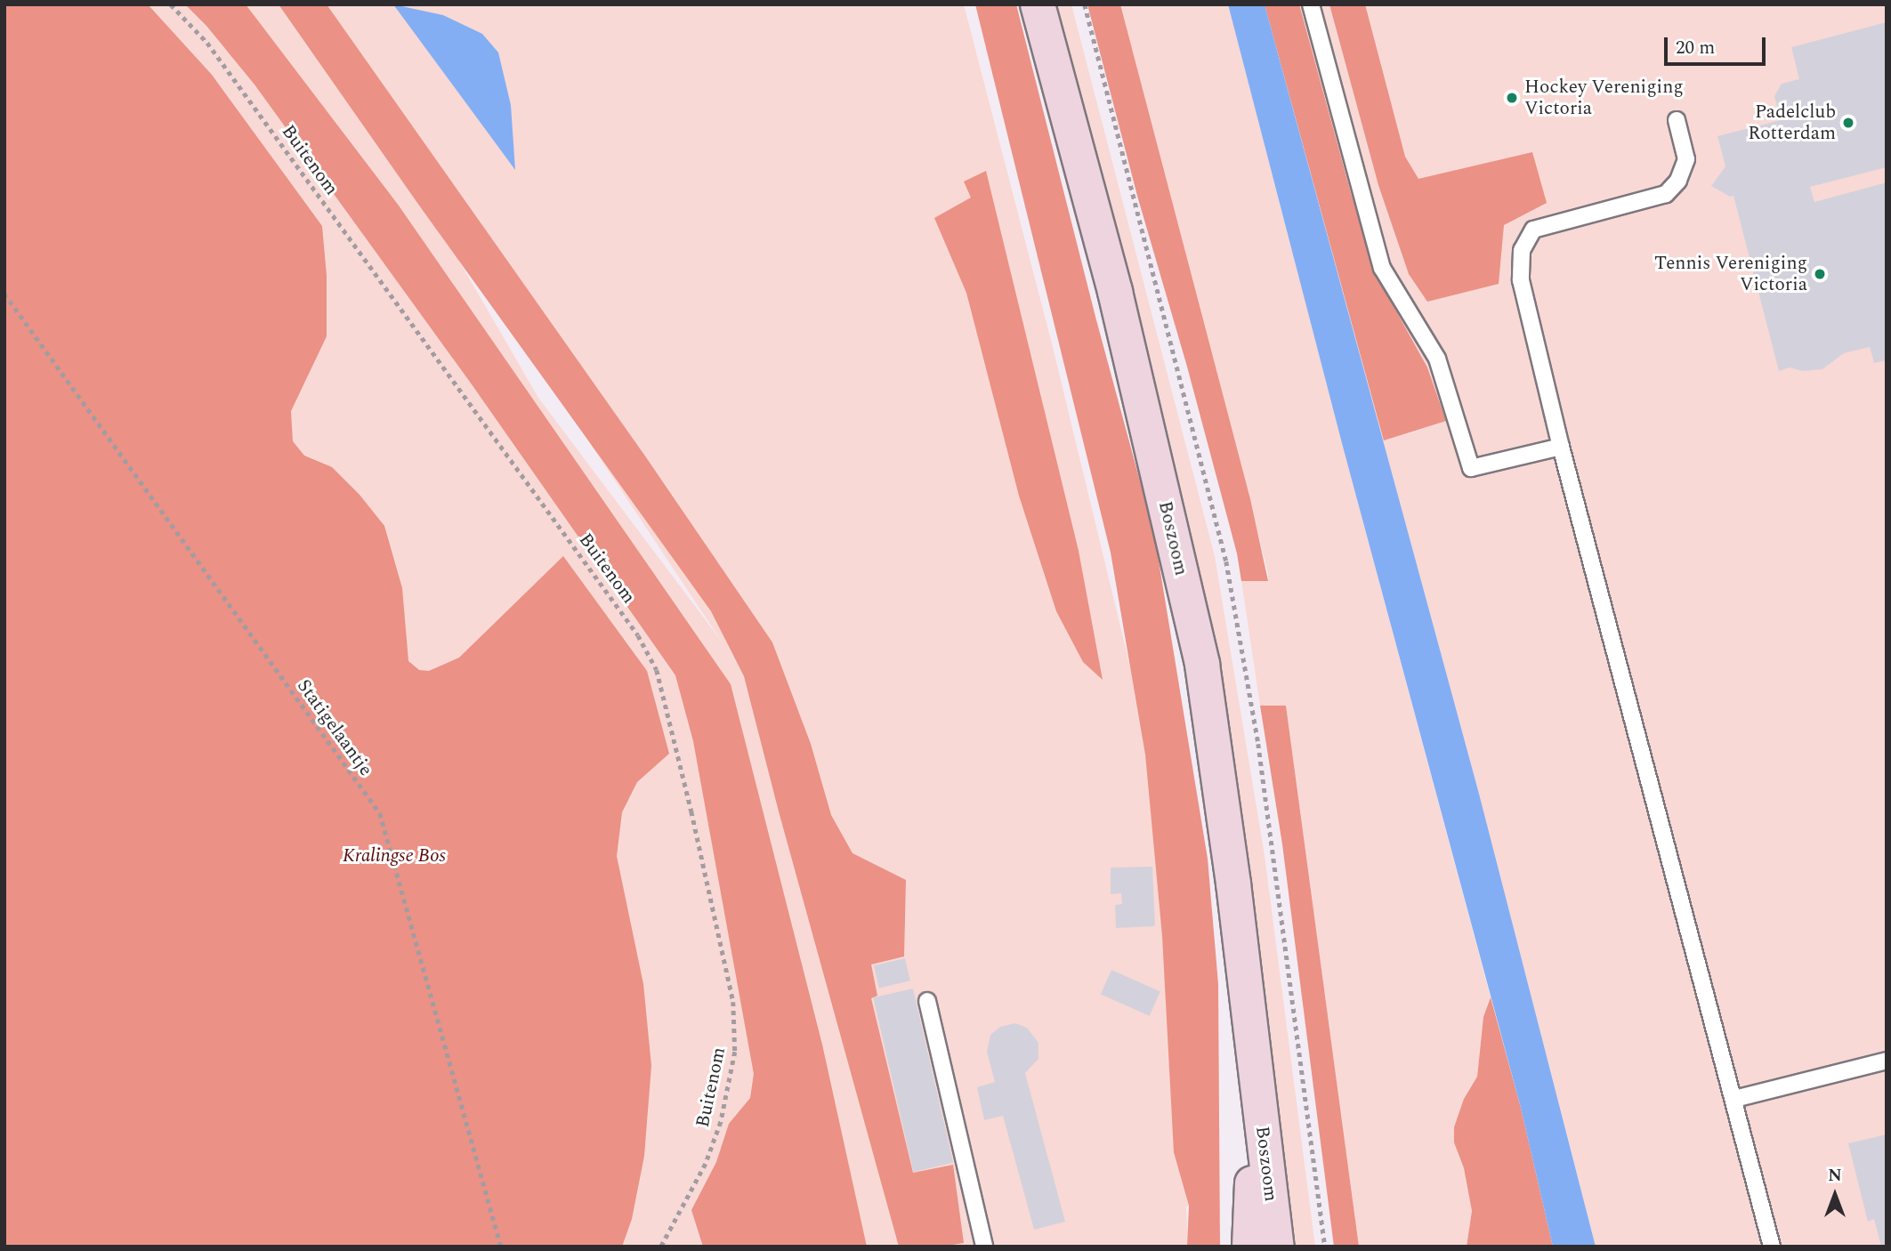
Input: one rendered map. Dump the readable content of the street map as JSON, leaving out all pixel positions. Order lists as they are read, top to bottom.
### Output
{
  "streets": {
    "main road": ["Boszoom"],
    "path": ["Buitenom", "Statigelaantje"]
  },
  "parks": ["Kralingse Bos"],
  "places": ["Hockey Vereniging Victoria", "Padelclub Rotterdam", "Tennis Vereniging Victoria"],
  "scale_bar": "20 m",
  "north": "top"
}
